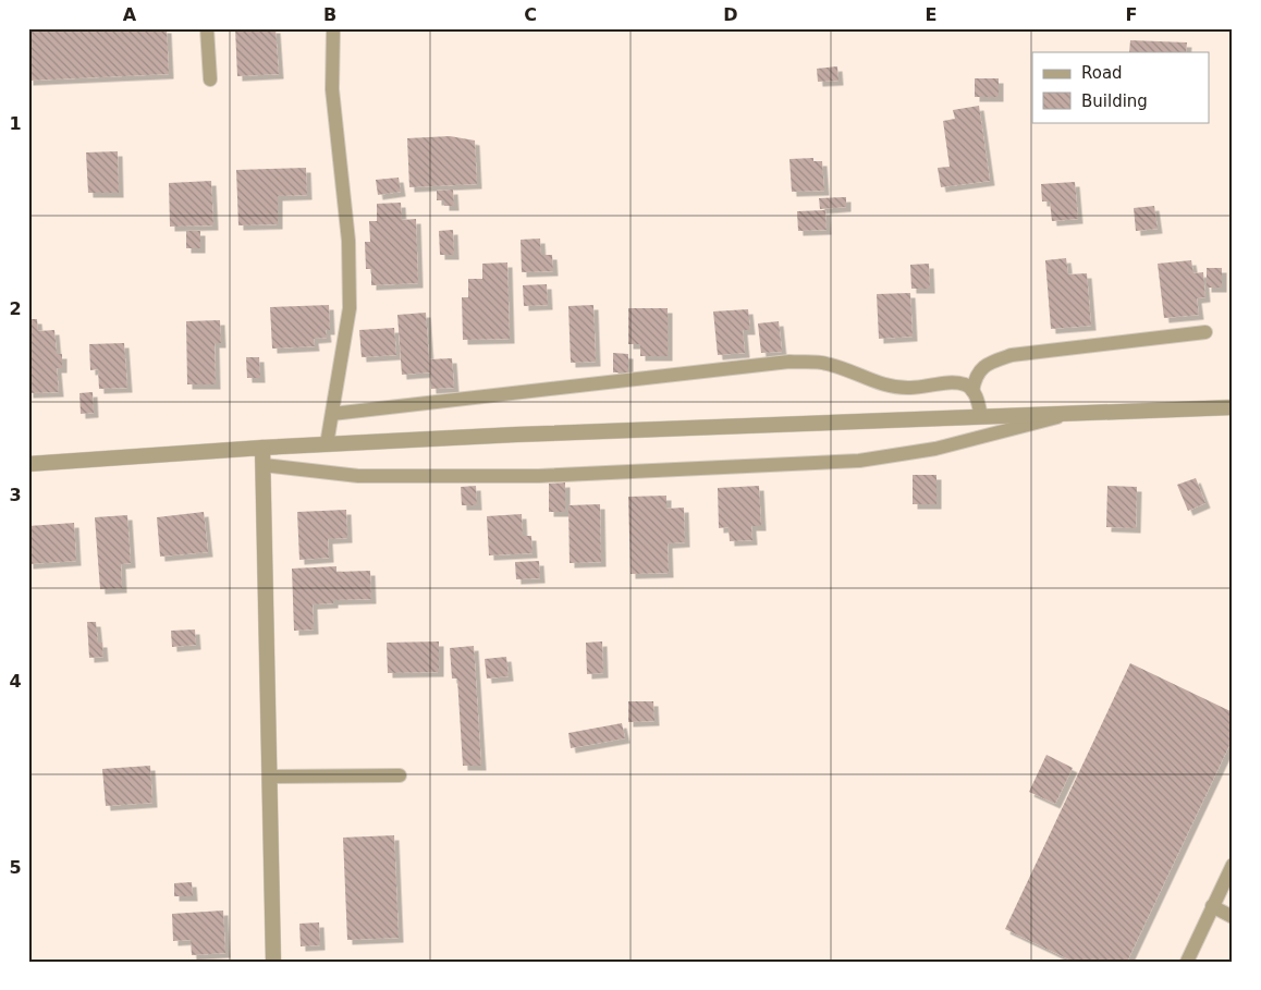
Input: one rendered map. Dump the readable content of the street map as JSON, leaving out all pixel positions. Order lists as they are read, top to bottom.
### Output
{
  "legend": ["Road", "Building"],
  "grid": {
    "columns": [
      "A",
      "B",
      "C",
      "D",
      "E",
      "F"
    ],
    "rows": [
      "1",
      "2",
      "3",
      "4",
      "5"
    ]
  }
}
